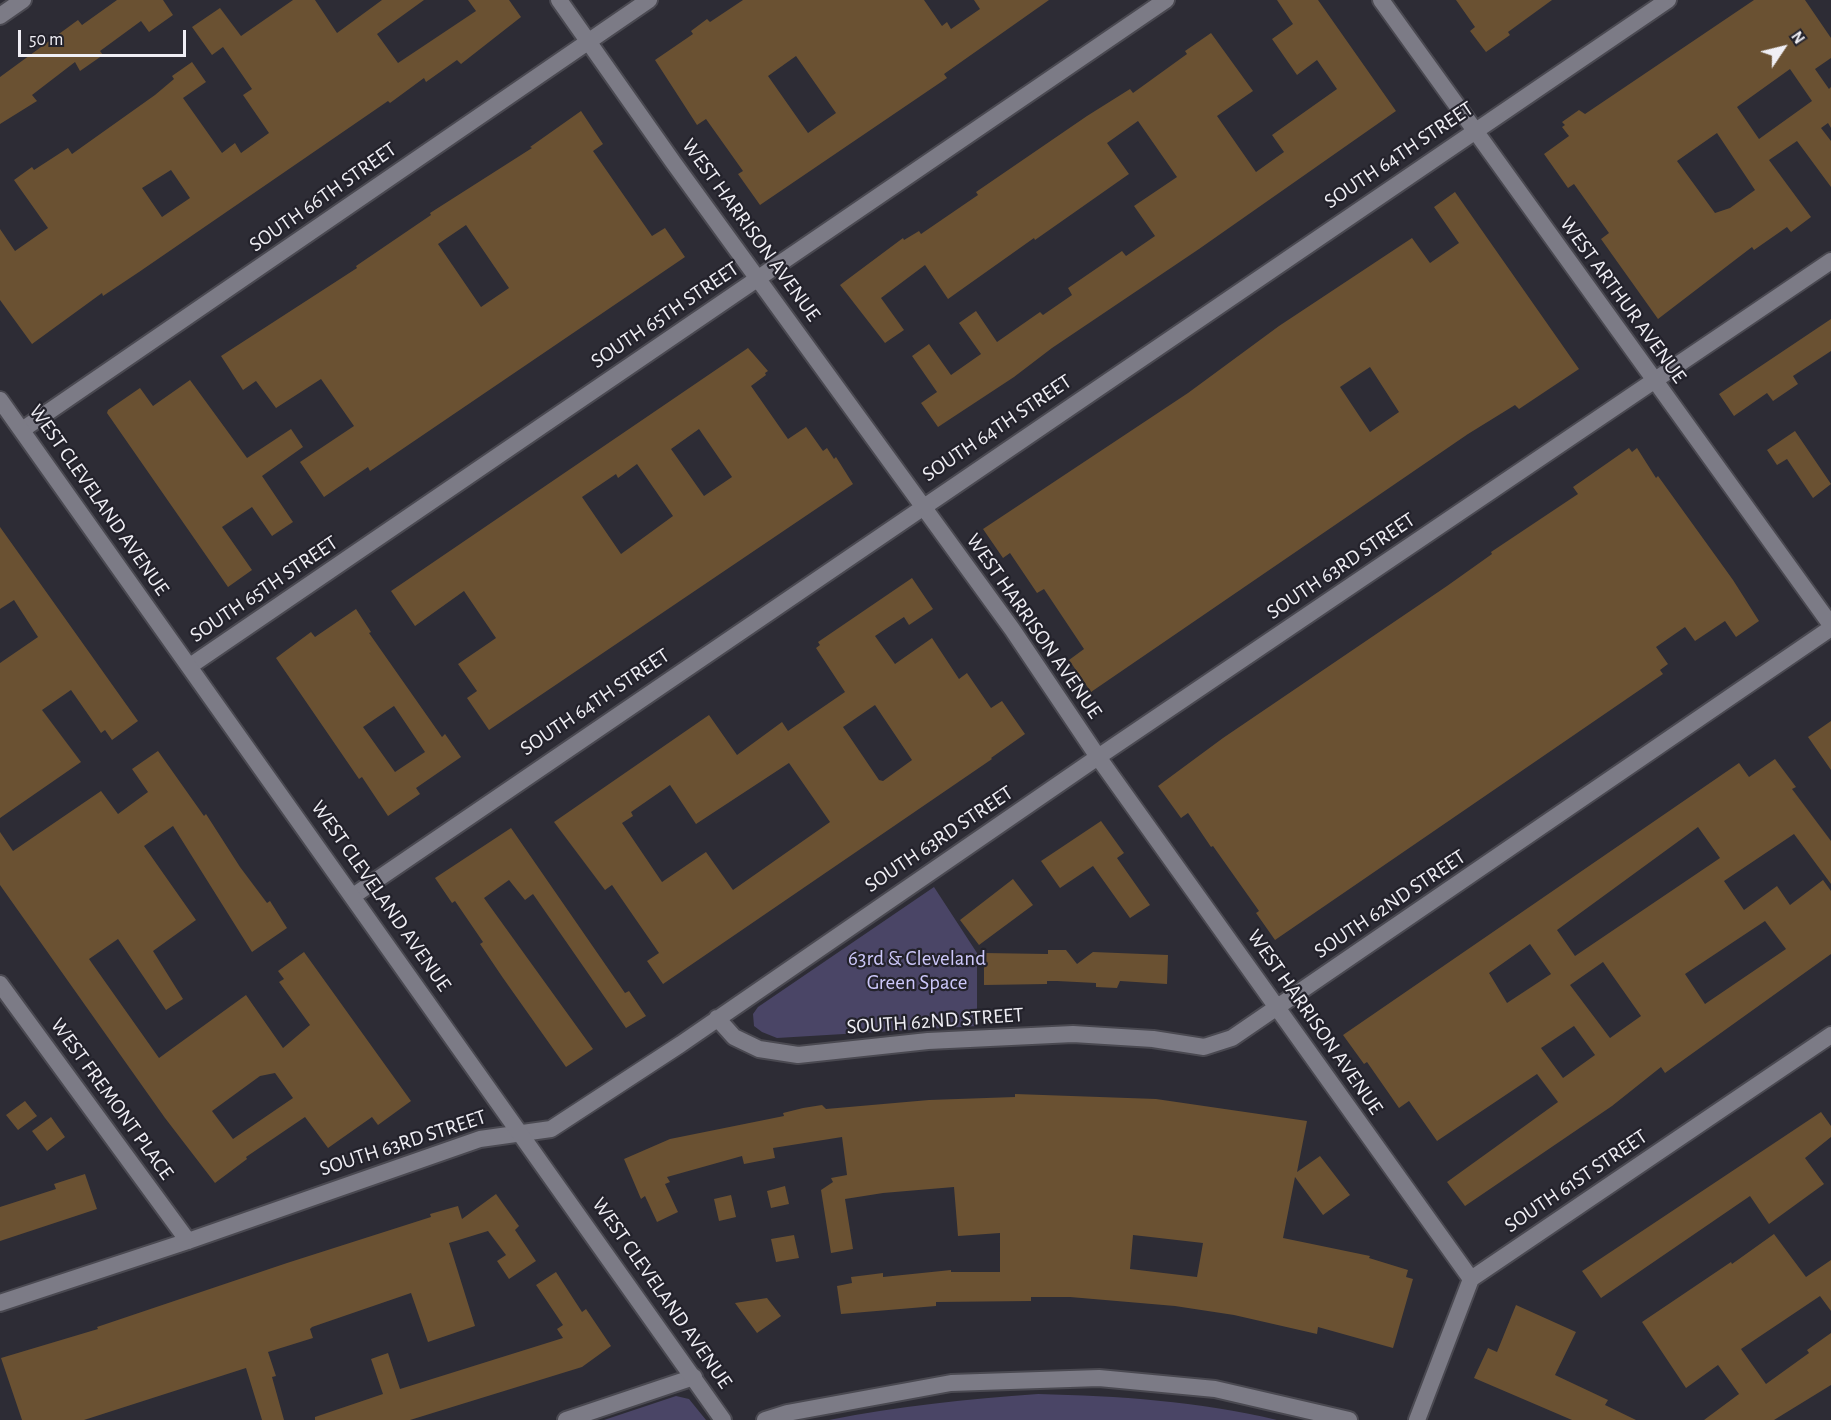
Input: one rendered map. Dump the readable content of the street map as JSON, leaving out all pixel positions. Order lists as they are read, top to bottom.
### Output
{
  "streets": {
    "street": [
      "SOUTH 64TH STREET",
      "SOUTH 66TH STREET",
      "WEST HARRISON AVENUE",
      "WEST ARTHUR AVENUE",
      "SOUTH 65TH STREET",
      "WEST CLEVELAND AVENUE",
      "SOUTH 63RD STREET",
      "SOUTH 62ND STREET",
      "WEST FREMONT PLACE",
      "SOUTH 61ST STREET"
    ]
  },
  "crossings": [
    ["SOUTH 64TH STREET", "WEST HARRISON AVENUE"],
    ["SOUTH 64TH STREET", "WEST ARTHUR AVENUE"],
    ["SOUTH 64TH STREET", "WEST CLEVELAND AVENUE"],
    ["SOUTH 66TH STREET", "WEST HARRISON AVENUE"],
    ["SOUTH 66TH STREET", "WEST CLEVELAND AVENUE"],
    ["WEST HARRISON AVENUE", "SOUTH 65TH STREET"],
    ["WEST HARRISON AVENUE", "SOUTH 63RD STREET"],
    ["WEST HARRISON AVENUE", "SOUTH 62ND STREET"],
    ["WEST HARRISON AVENUE", "SOUTH 61ST STREET"],
    ["WEST ARTHUR AVENUE", "SOUTH 63RD STREET"],
    ["WEST ARTHUR AVENUE", "SOUTH 62ND STREET"],
    ["SOUTH 65TH STREET", "WEST CLEVELAND AVENUE"],
    ["WEST CLEVELAND AVENUE", "SOUTH 63RD STREET"],
    ["SOUTH 63RD STREET", "SOUTH 62ND STREET"],
    ["SOUTH 63RD STREET", "WEST FREMONT PLACE"]
  ],
  "parks": ["63rd & Cleveland Green Space"],
  "scale_bar": "50 m",
  "north": "top right"
}
